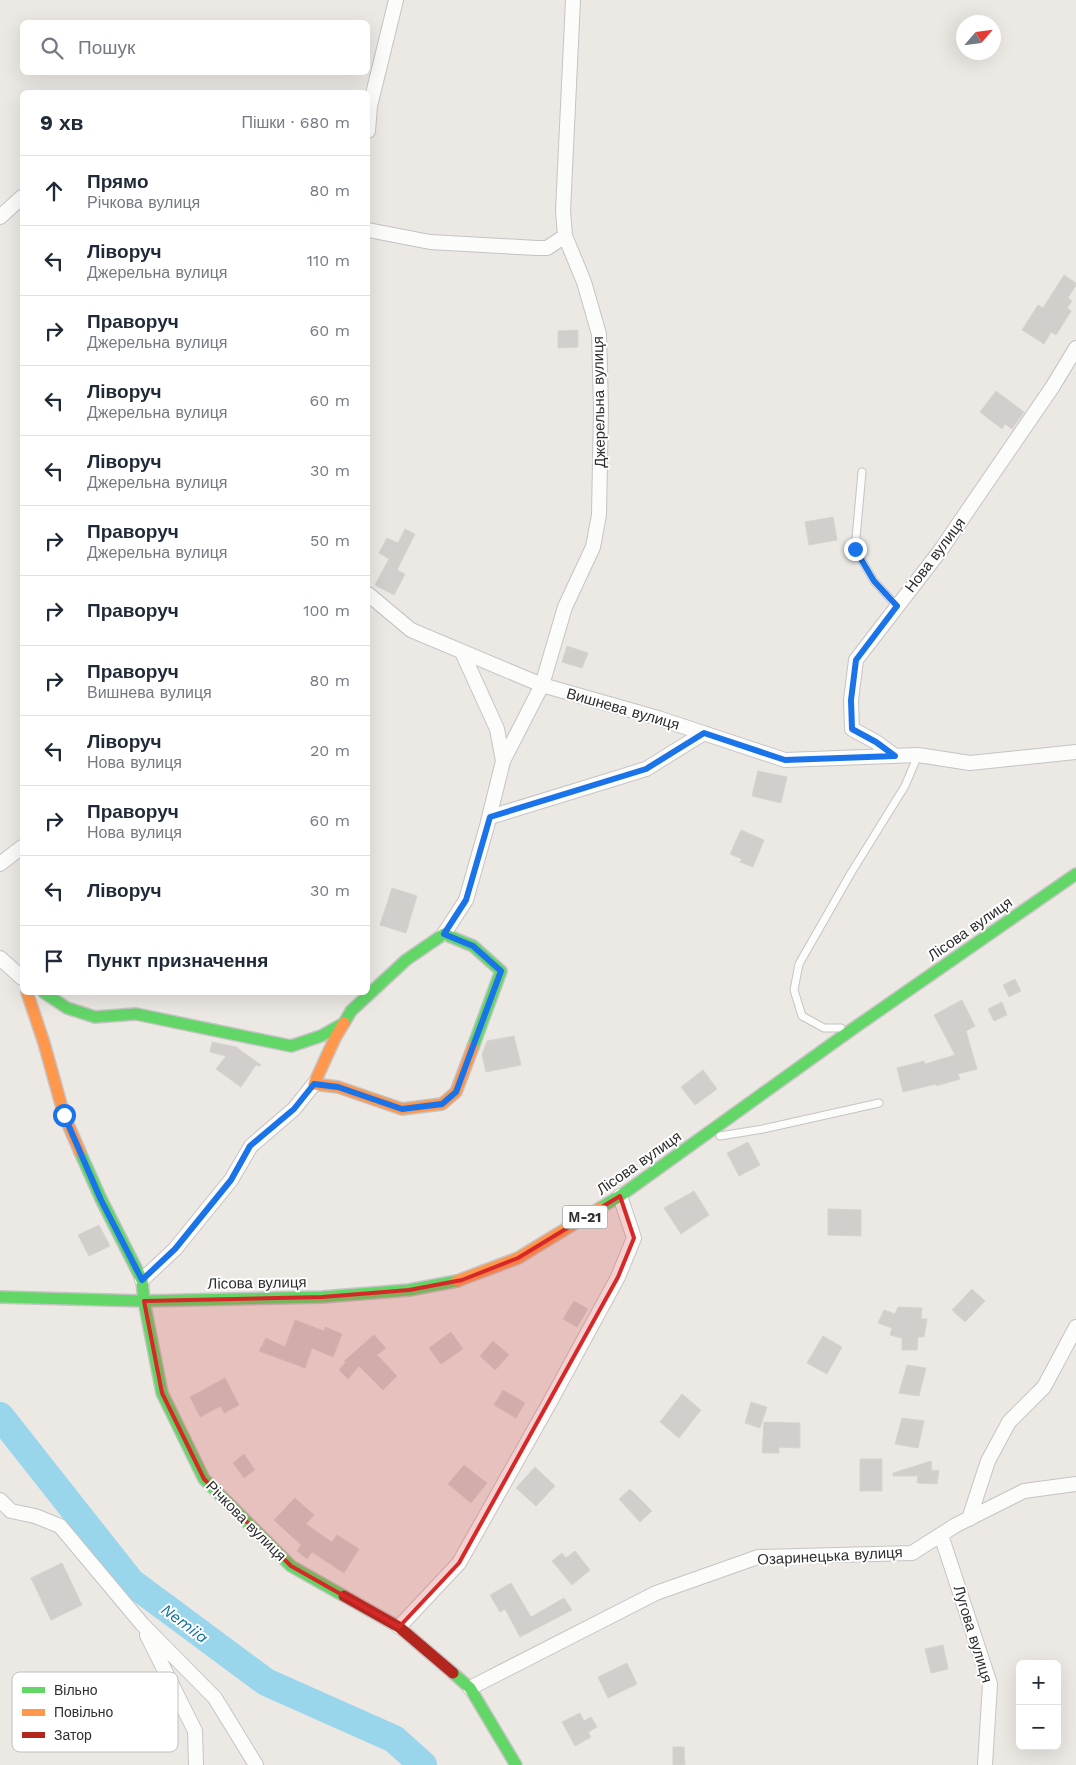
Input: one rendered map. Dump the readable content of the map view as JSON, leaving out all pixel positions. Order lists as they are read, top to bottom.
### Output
{
  "streets": {
    "main road": [
      "Джерельна вулиця",
      "Лісова вулиця",
      "М-21",
      "Річкова вулиця"
    ],
    "street": [
      "Нова вулиця",
      "Вишнева вулиця",
      "Озаринецька вулиця",
      "Лугова вулиця"
    ]
  },
  "crossings": [
    ["Джерельна вулиця", "Вишнева вулиця"],
    ["Джерельна вулиця", "Річкова вулиця"],
    ["Нова вулиця", "Вишнева вулиця"],
    ["Лісова вулиця", "Річкова вулиця"],
    ["Річкова вулиця", "Озаринецька вулиця"],
    ["Озаринецька вулиця", "Лугова вулиця"]
  ],
  "water": ["Nemiia"],
  "legend": ["Вільно", "Повільно", "Затор"],
  "north": "top right",
  "page": {
    "search": "Пошук",
    "heading": ["9 хв", "Пішки · 680 m"],
    "list": [
      ["Прямо", "Річкова вулиця", "80 m"],
      ["Ліворуч", "Джерельна вулиця", "110 m"],
      ["Праворуч", "Джерельна вулиця", "60 m"],
      ["Ліворуч", "Джерельна вулиця", "60 m"],
      ["Ліворуч", "Джерельна вулиця", "30 m"],
      ["Праворуч", "Джерельна вулиця", "50 m"],
      ["Праворуч", "100 m"],
      ["Праворуч", "Вишнева вулиця", "80 m"],
      ["Ліворуч", "Нова вулиця", "20 m"],
      ["Праворуч", "Нова вулиця", "60 m"],
      ["Ліворуч", "30 m"],
      "Пункт призначення"
    ],
    "map_buttons": ["+", "−"]
  }
}
